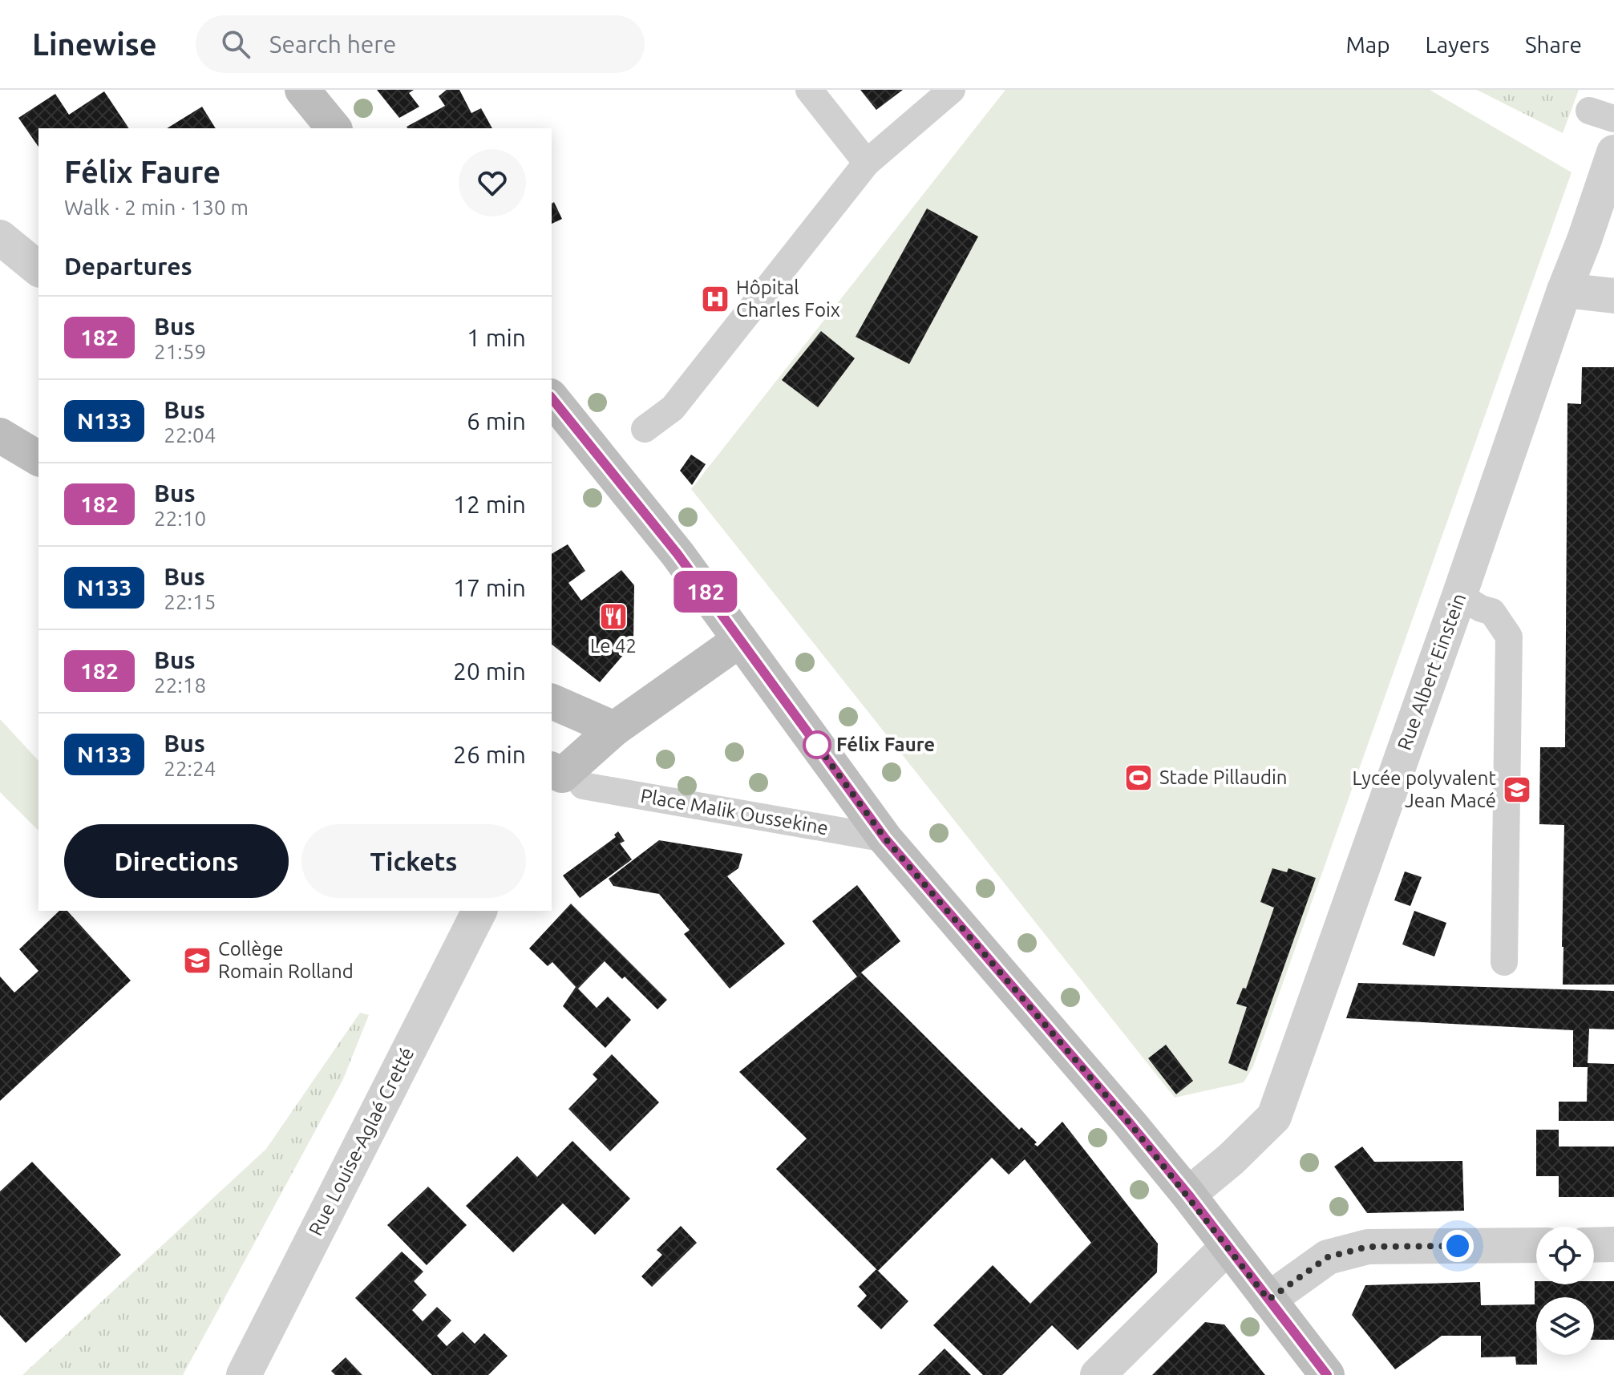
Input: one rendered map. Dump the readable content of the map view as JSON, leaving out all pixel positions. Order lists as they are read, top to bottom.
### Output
{
  "streets": {
    "street": ["Rue Albert Einstein", "Rue Louise-Aglaé Cretté"],
    "lane": ["Place Malik Oussekine"]
  },
  "places": {
    "hospital": ["Hôpital Charles Foix"],
    "restaurant": ["Le 42"],
    "other": ["Félix Faure"],
    "sports": ["Stade Pillaudin"],
    "school or university": ["Lycée polyvalent Jean Macé", "Collège Romain Rolland"]
  },
  "lines": ["bus line 182"],
  "page": {
    "header": "Linewise",
    "search": "Search here",
    "nav": ["Map", "Layers", "Share"],
    "on_map": "182",
    "heading": [
      ["Félix Faure", "Walk · 2 min · 130 m"],
      "Departures"
    ],
    "list": [
      {
        "mark": "182",
        "name": "Bus",
        "note": "21:59",
        "value": "1 min"
      },
      {
        "mark": "N133",
        "name": "Bus",
        "note": "22:04",
        "value": "6 min"
      },
      {
        "mark": "182",
        "name": "Bus",
        "note": "22:10",
        "value": "12 min"
      },
      {
        "mark": "N133",
        "name": "Bus",
        "note": "22:15",
        "value": "17 min"
      },
      {
        "mark": "182",
        "name": "Bus",
        "note": "22:18",
        "value": "20 min"
      },
      {
        "mark": "N133",
        "name": "Bus",
        "note": "22:24",
        "value": "26 min"
      }
    ],
    "buttons": ["Directions", "Tickets"]
  }
}
